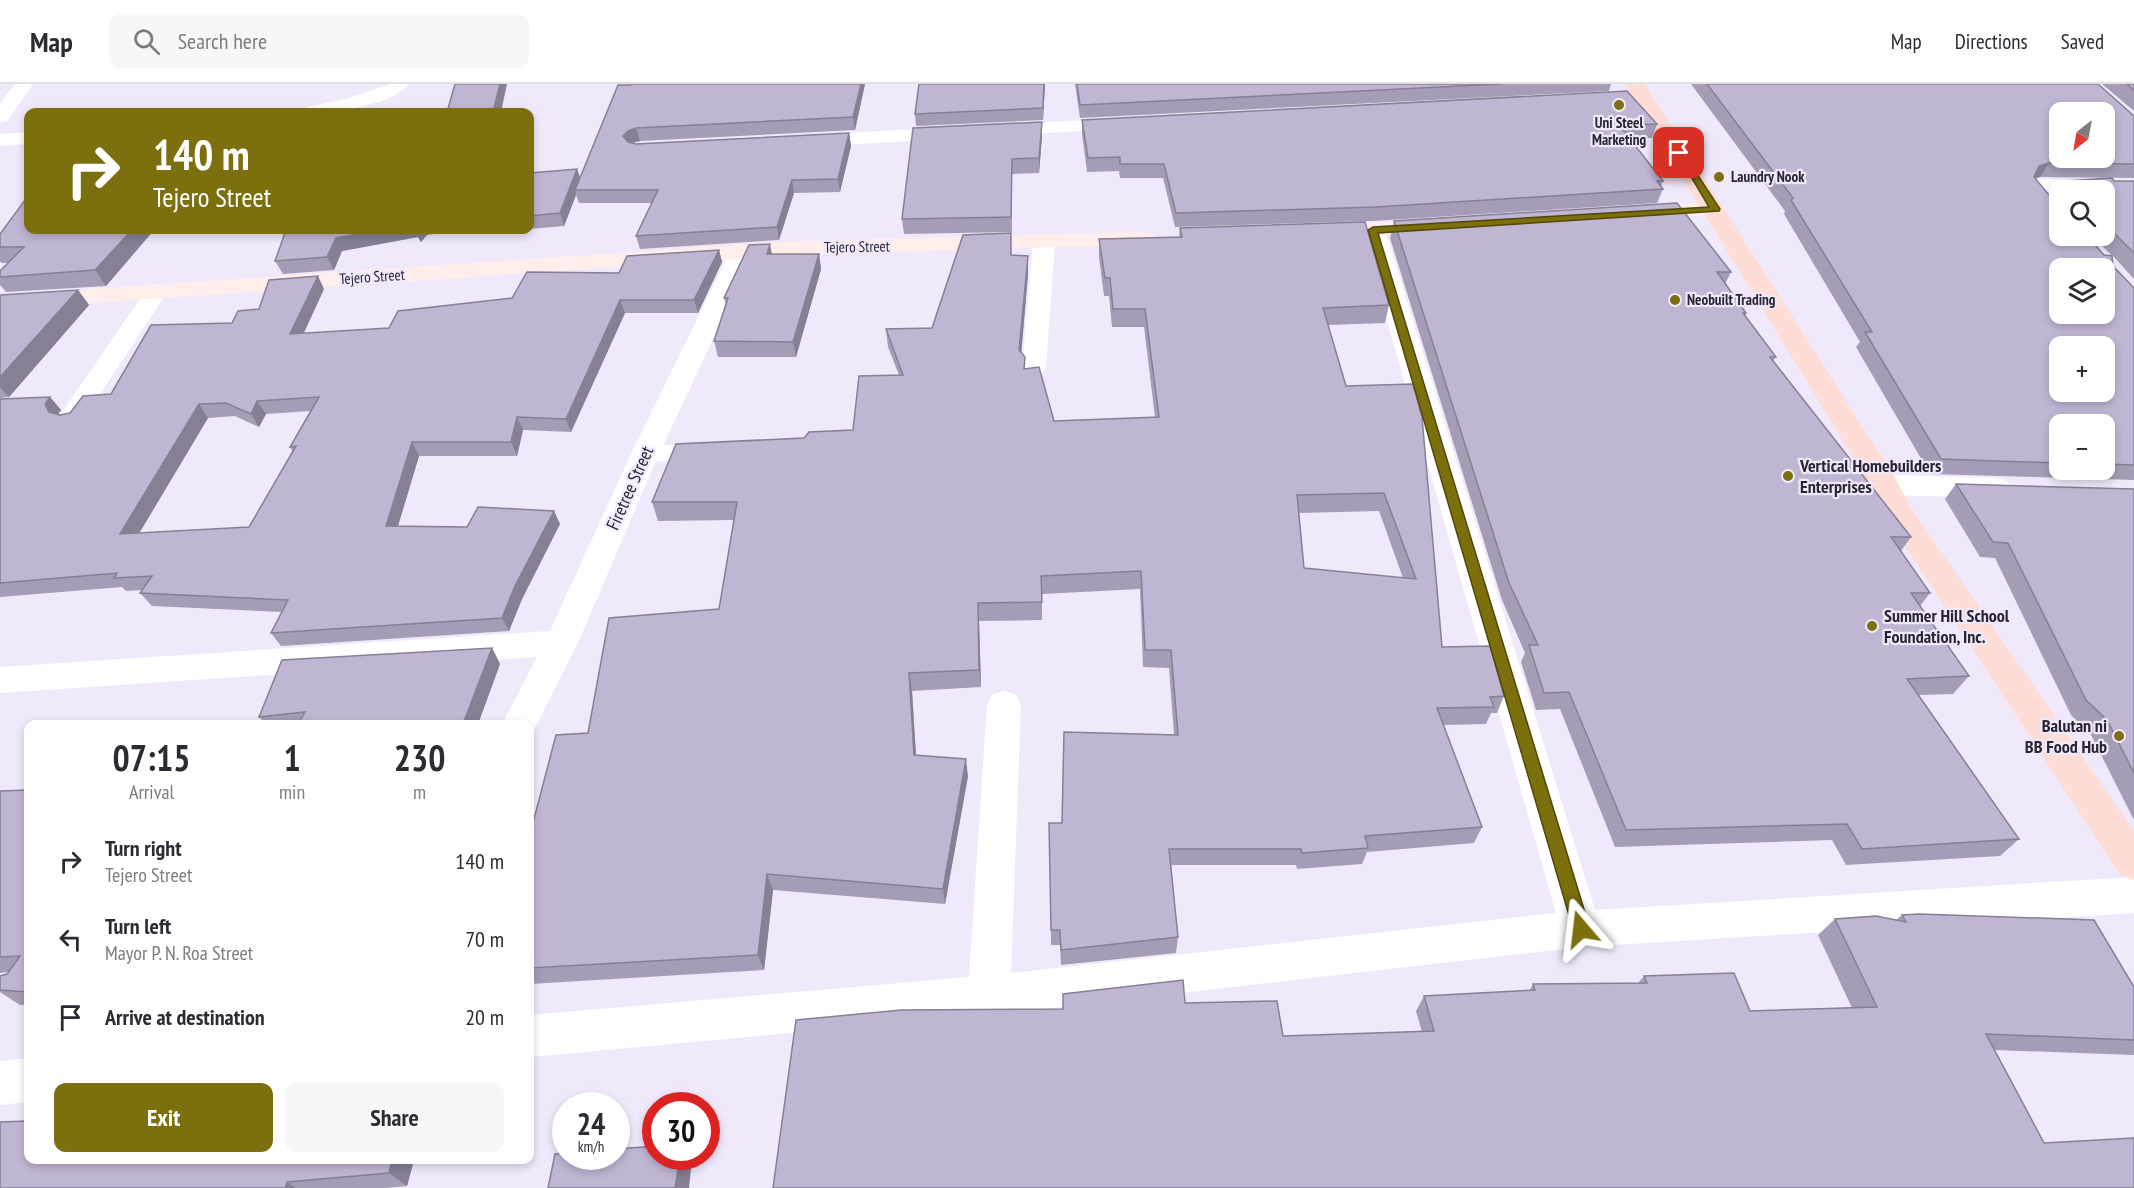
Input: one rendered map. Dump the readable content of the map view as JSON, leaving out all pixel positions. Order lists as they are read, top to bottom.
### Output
{
  "streets": {
    "main road": ["Tejero Street"],
    "street": ["Firetree Street"]
  },
  "crossings": [
    ["Tejero Street", "Firetree Street"]
  ],
  "places": [
    "Uni Steel Marketing",
    "Laundry Nook",
    "Neobuilt Trading",
    "Vertical Homebuilders Enterprises",
    "Summer Hill School Foundation, Inc.",
    "Balutan ni BB Food Hub"
  ],
  "north": "bottom left",
  "page": {
    "header": "Map",
    "search": "Search here",
    "nav": ["Map", "Directions", "Saved"],
    "map_buttons": ["+", "−"],
    "turn": ["140 m", "Tejero Street"],
    "eta": [
      "07:15",
      "Arrival",
      "1",
      "min",
      "230",
      "m"
    ],
    "list": [
      {
        "name": "Turn right",
        "note": "Tejero Street",
        "value": "140 m"
      },
      {
        "name": "Turn left",
        "note": "Mayor P. N. Roa Street",
        "value": "70 m"
      },
      {
        "name": "Arrive at destination",
        "value": "20 m"
      }
    ],
    "buttons": ["Exit", "Share"],
    "speed": "24 km/h",
    "limit": "30"
  }
}
